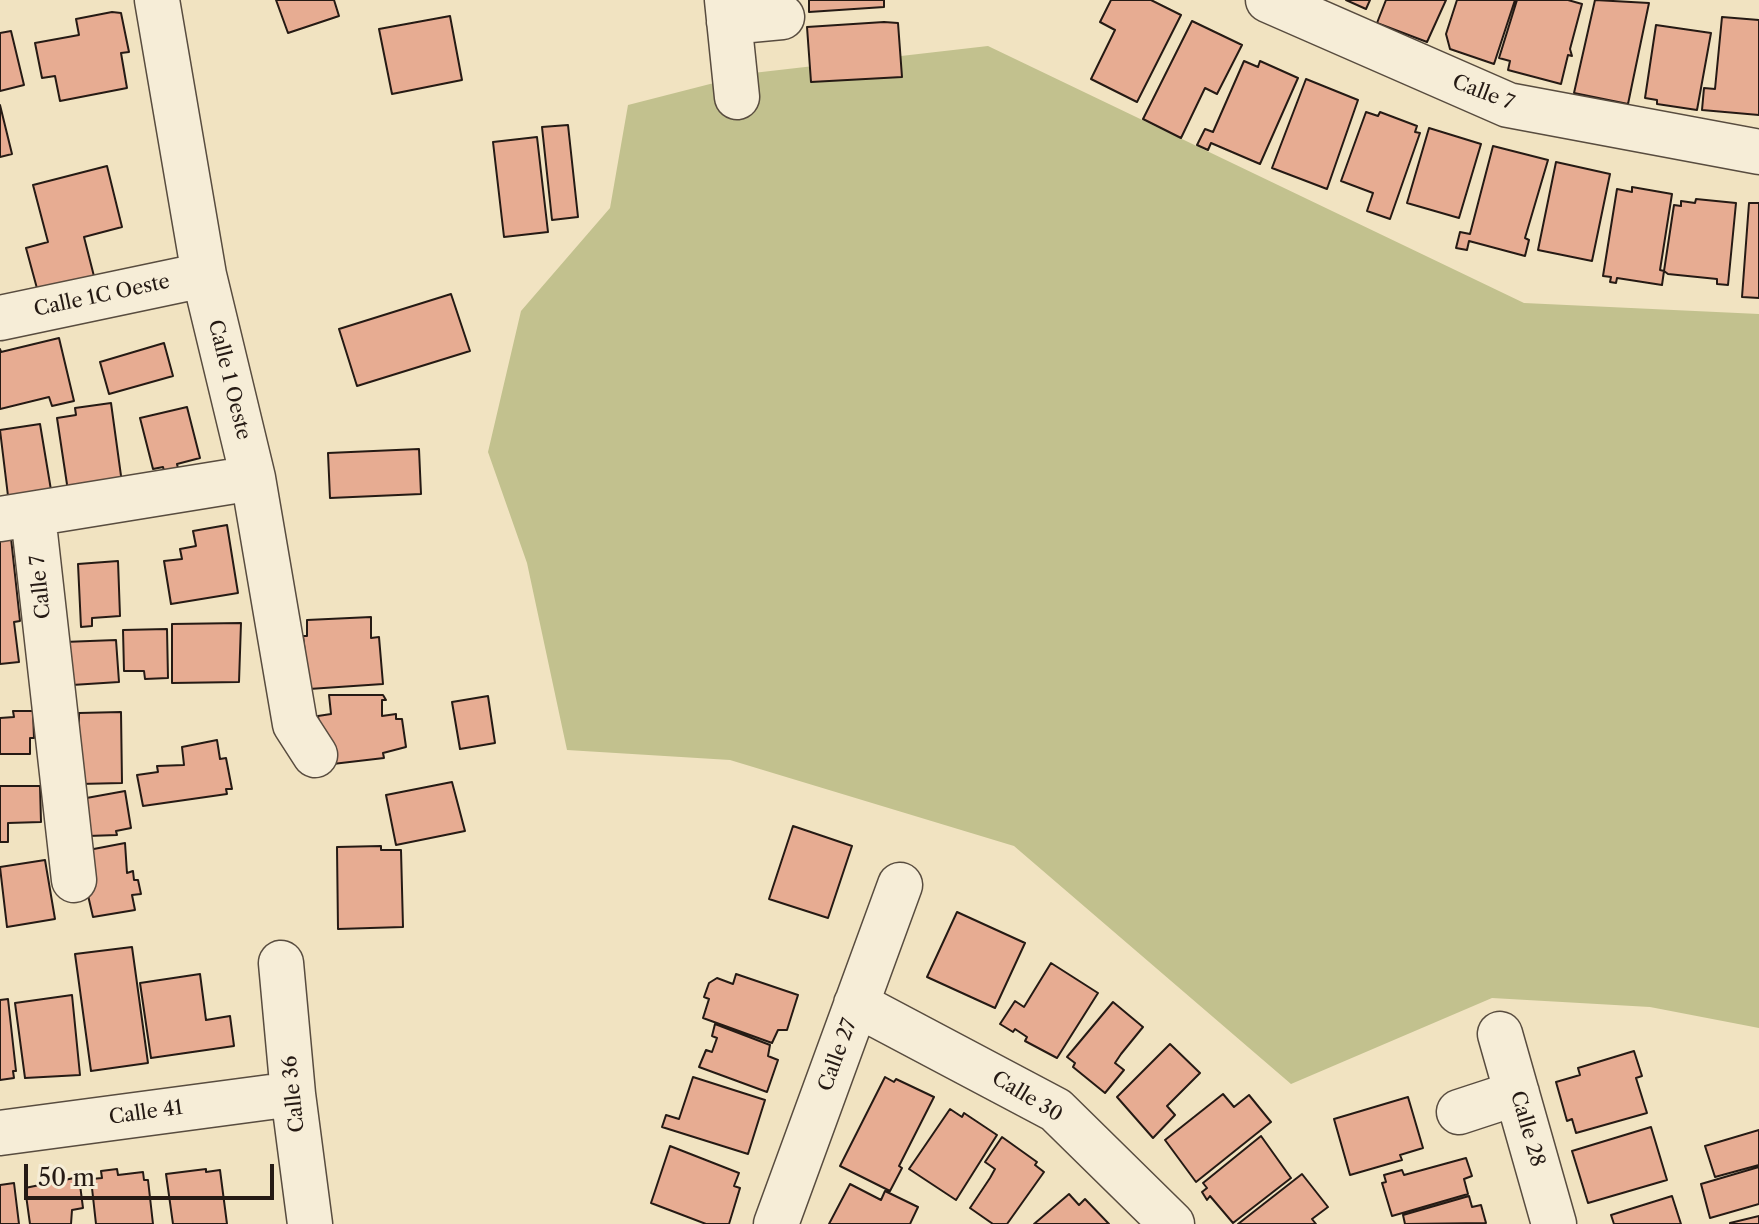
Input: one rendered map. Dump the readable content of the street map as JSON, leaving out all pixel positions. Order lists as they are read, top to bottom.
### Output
{
  "streets": {
    "street": [
      "Calle 7",
      "Calle 1C Oeste",
      "Calle 1 Oeste",
      "Calle 27",
      "Calle 36",
      "Calle 30",
      "Calle 41",
      "Calle 28"
    ]
  },
  "crossings": [
    ["Calle 7", "Calle 1 Oeste"],
    ["Calle 1C Oeste", "Calle 1 Oeste"],
    ["Calle 27", "Calle 30"],
    ["Calle 36", "Calle 41"]
  ],
  "scale_bar": "50 m"
}
